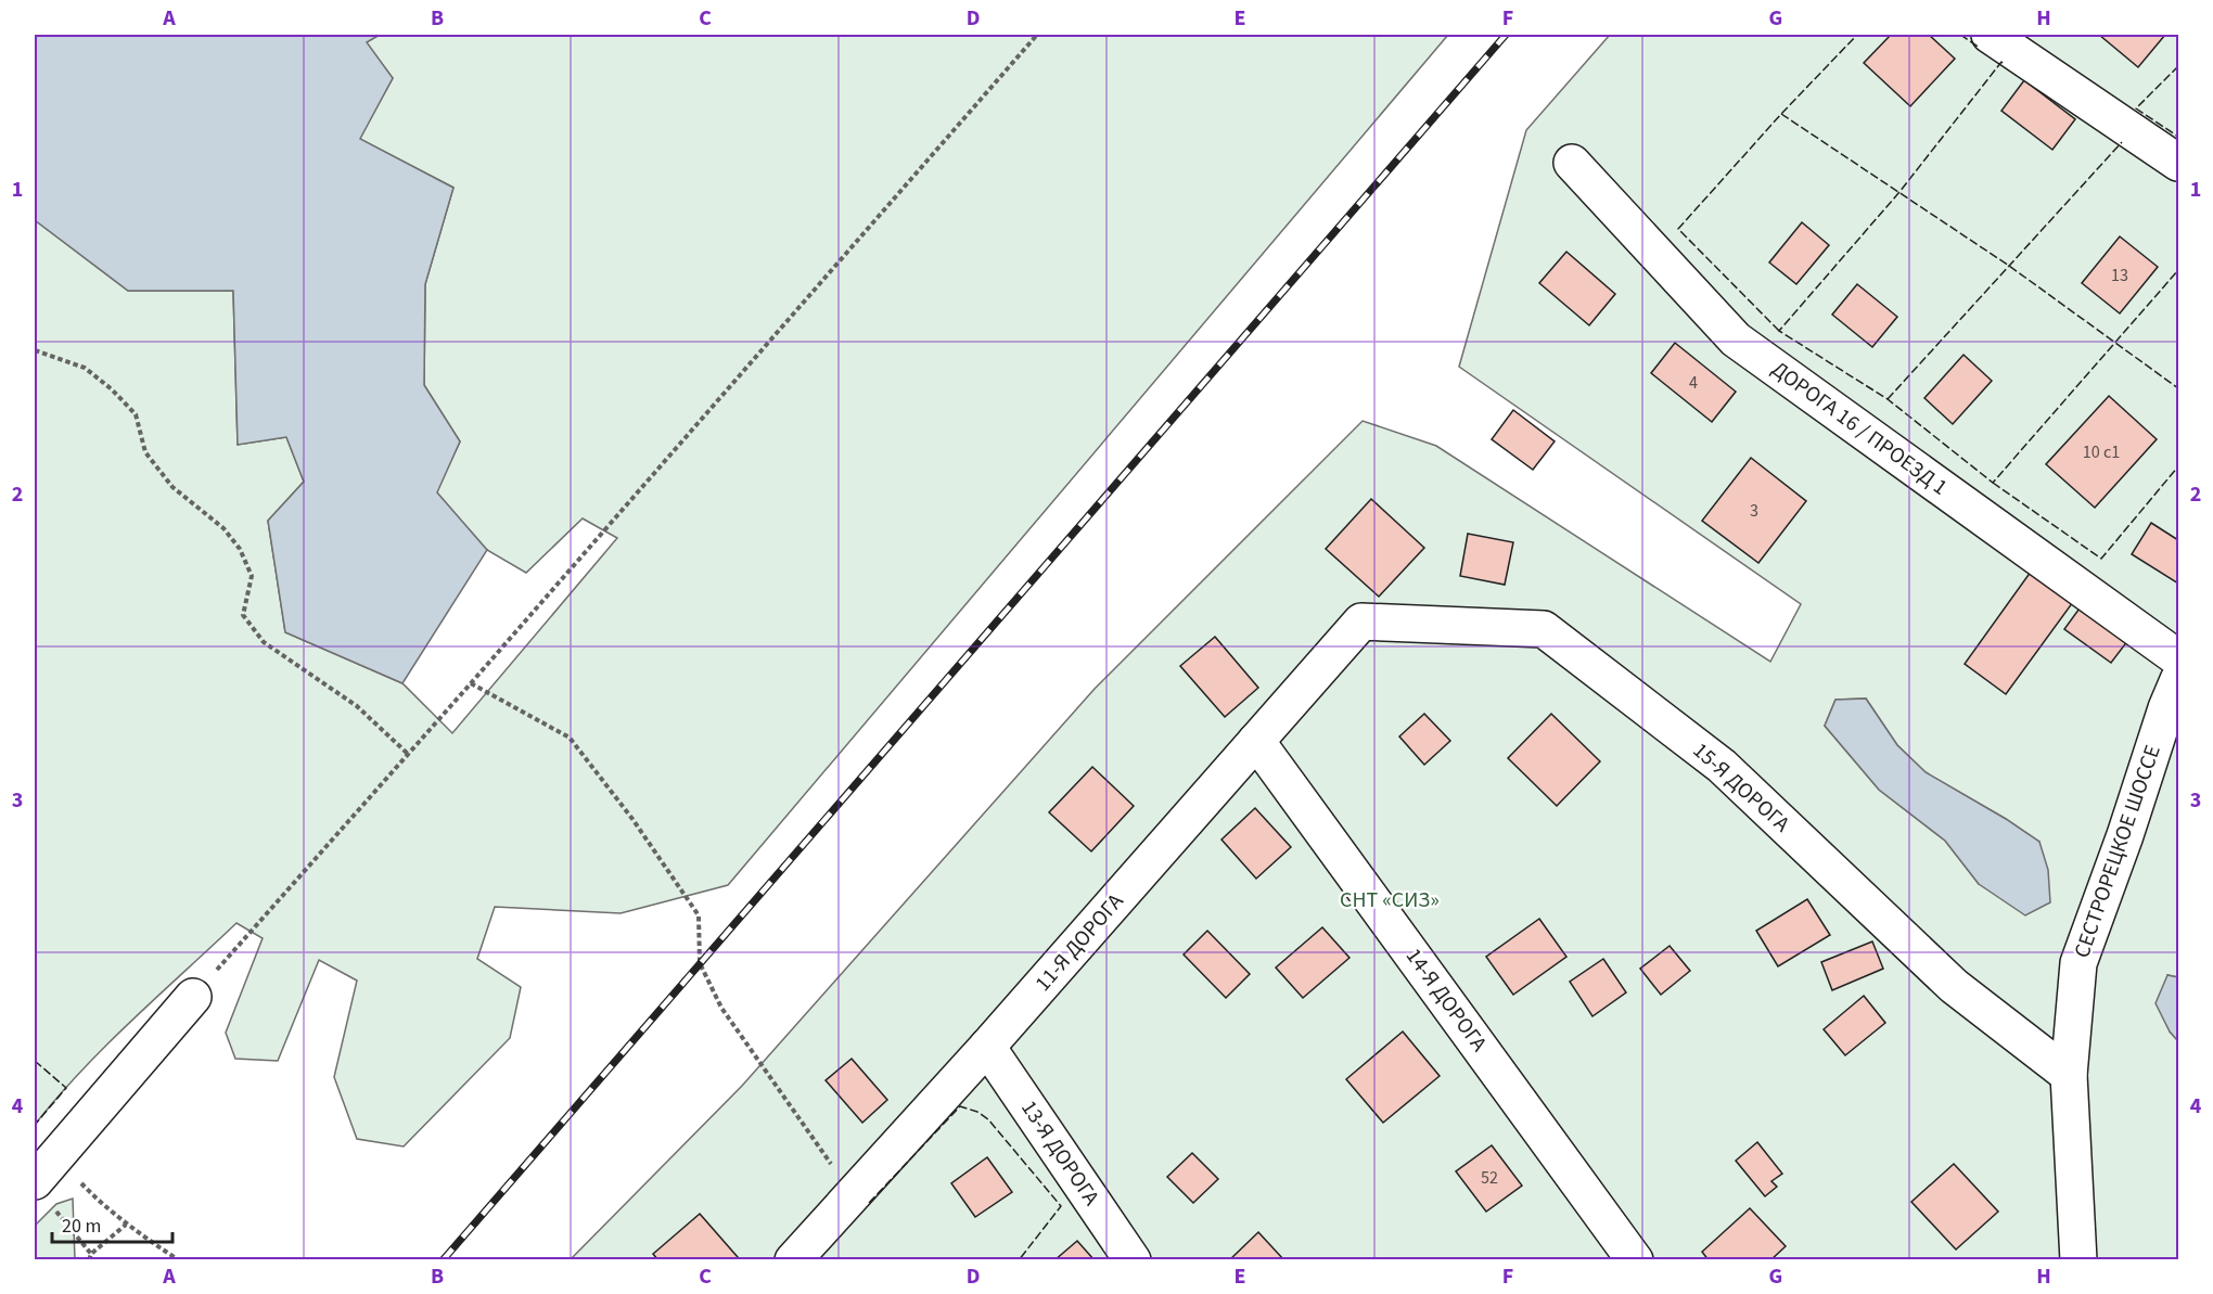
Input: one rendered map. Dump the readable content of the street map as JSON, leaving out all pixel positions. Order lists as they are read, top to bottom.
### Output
{
  "streets": {
    "street": [
      "ДОРОГА 16 / ПРОЕЗД 1",
      "15-Я ДОРОГА",
      "СЕСТРОРЕЦКОЕ ШОССЕ",
      "11-Я ДОРОГА",
      "14-Я ДОРОГА",
      "13-Я ДОРОГА"
    ]
  },
  "crossings": [
    ["15-Я ДОРОГА", "СЕСТРОРЕЦКОЕ ШОССЕ"],
    ["15-Я ДОРОГА", "11-Я ДОРОГА"],
    ["11-Я ДОРОГА", "14-Я ДОРОГА"],
    ["11-Я ДОРОГА", "13-Я ДОРОГА"]
  ],
  "parks": ["СНТ «СИЗ»"],
  "house_numbers": [
    "13",
    "4",
    "10 с1",
    "3",
    "52"
  ],
  "scale_bar": "20 m",
  "grid": {
    "columns": [
      "A",
      "B",
      "C",
      "D",
      "E",
      "F",
      "G",
      "H"
    ],
    "rows": [
      "1",
      "2",
      "3",
      "4"
    ]
  }
}
